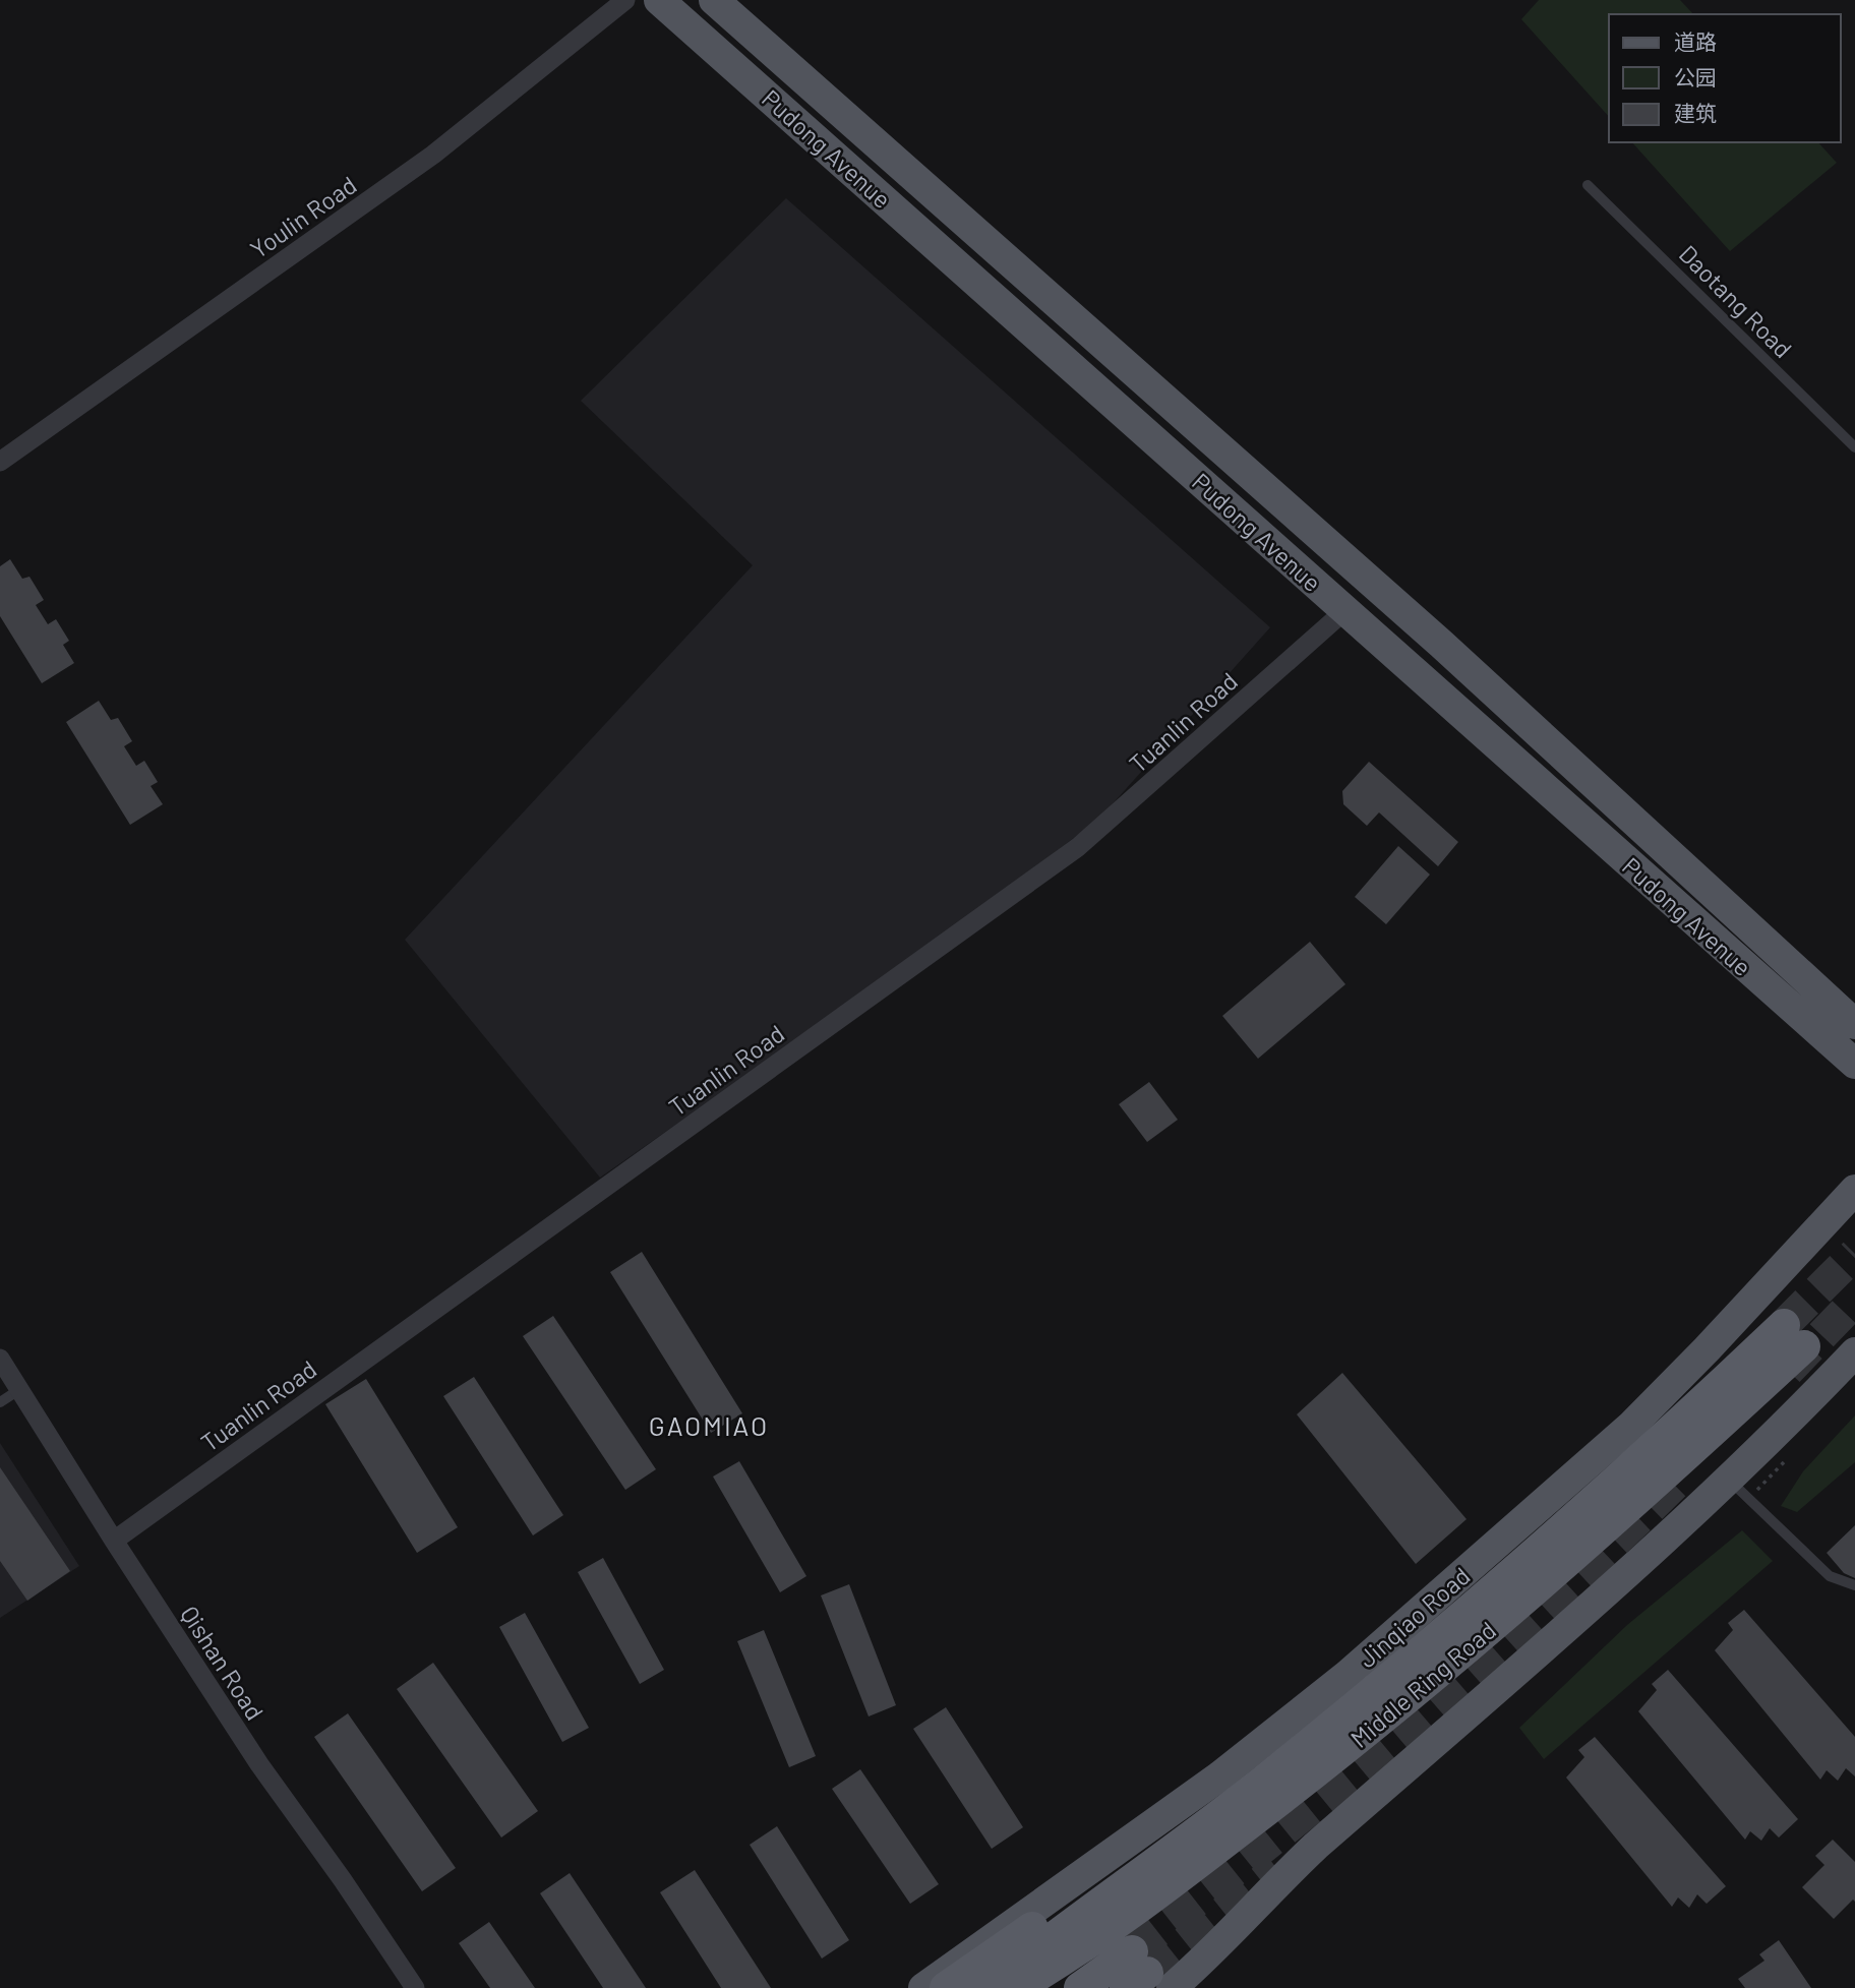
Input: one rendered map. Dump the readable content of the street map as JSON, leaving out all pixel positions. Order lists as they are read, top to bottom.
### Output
{
  "streets": {
    "highway": ["Middle Ring Road"],
    "main road": ["Pudong Avenue", "Jinqiao Road"],
    "street": ["Youlin Road", "Tuanlin Road", "Qishan Road"],
    "lane": ["Daotang Road"]
  },
  "crossings": [
    ["Pudong Avenue", "Tuanlin Road"],
    ["Tuanlin Road", "Qishan Road"]
  ],
  "districts": ["GAOMIAO"],
  "legend": ["道路", "公园", "建筑"]
}
